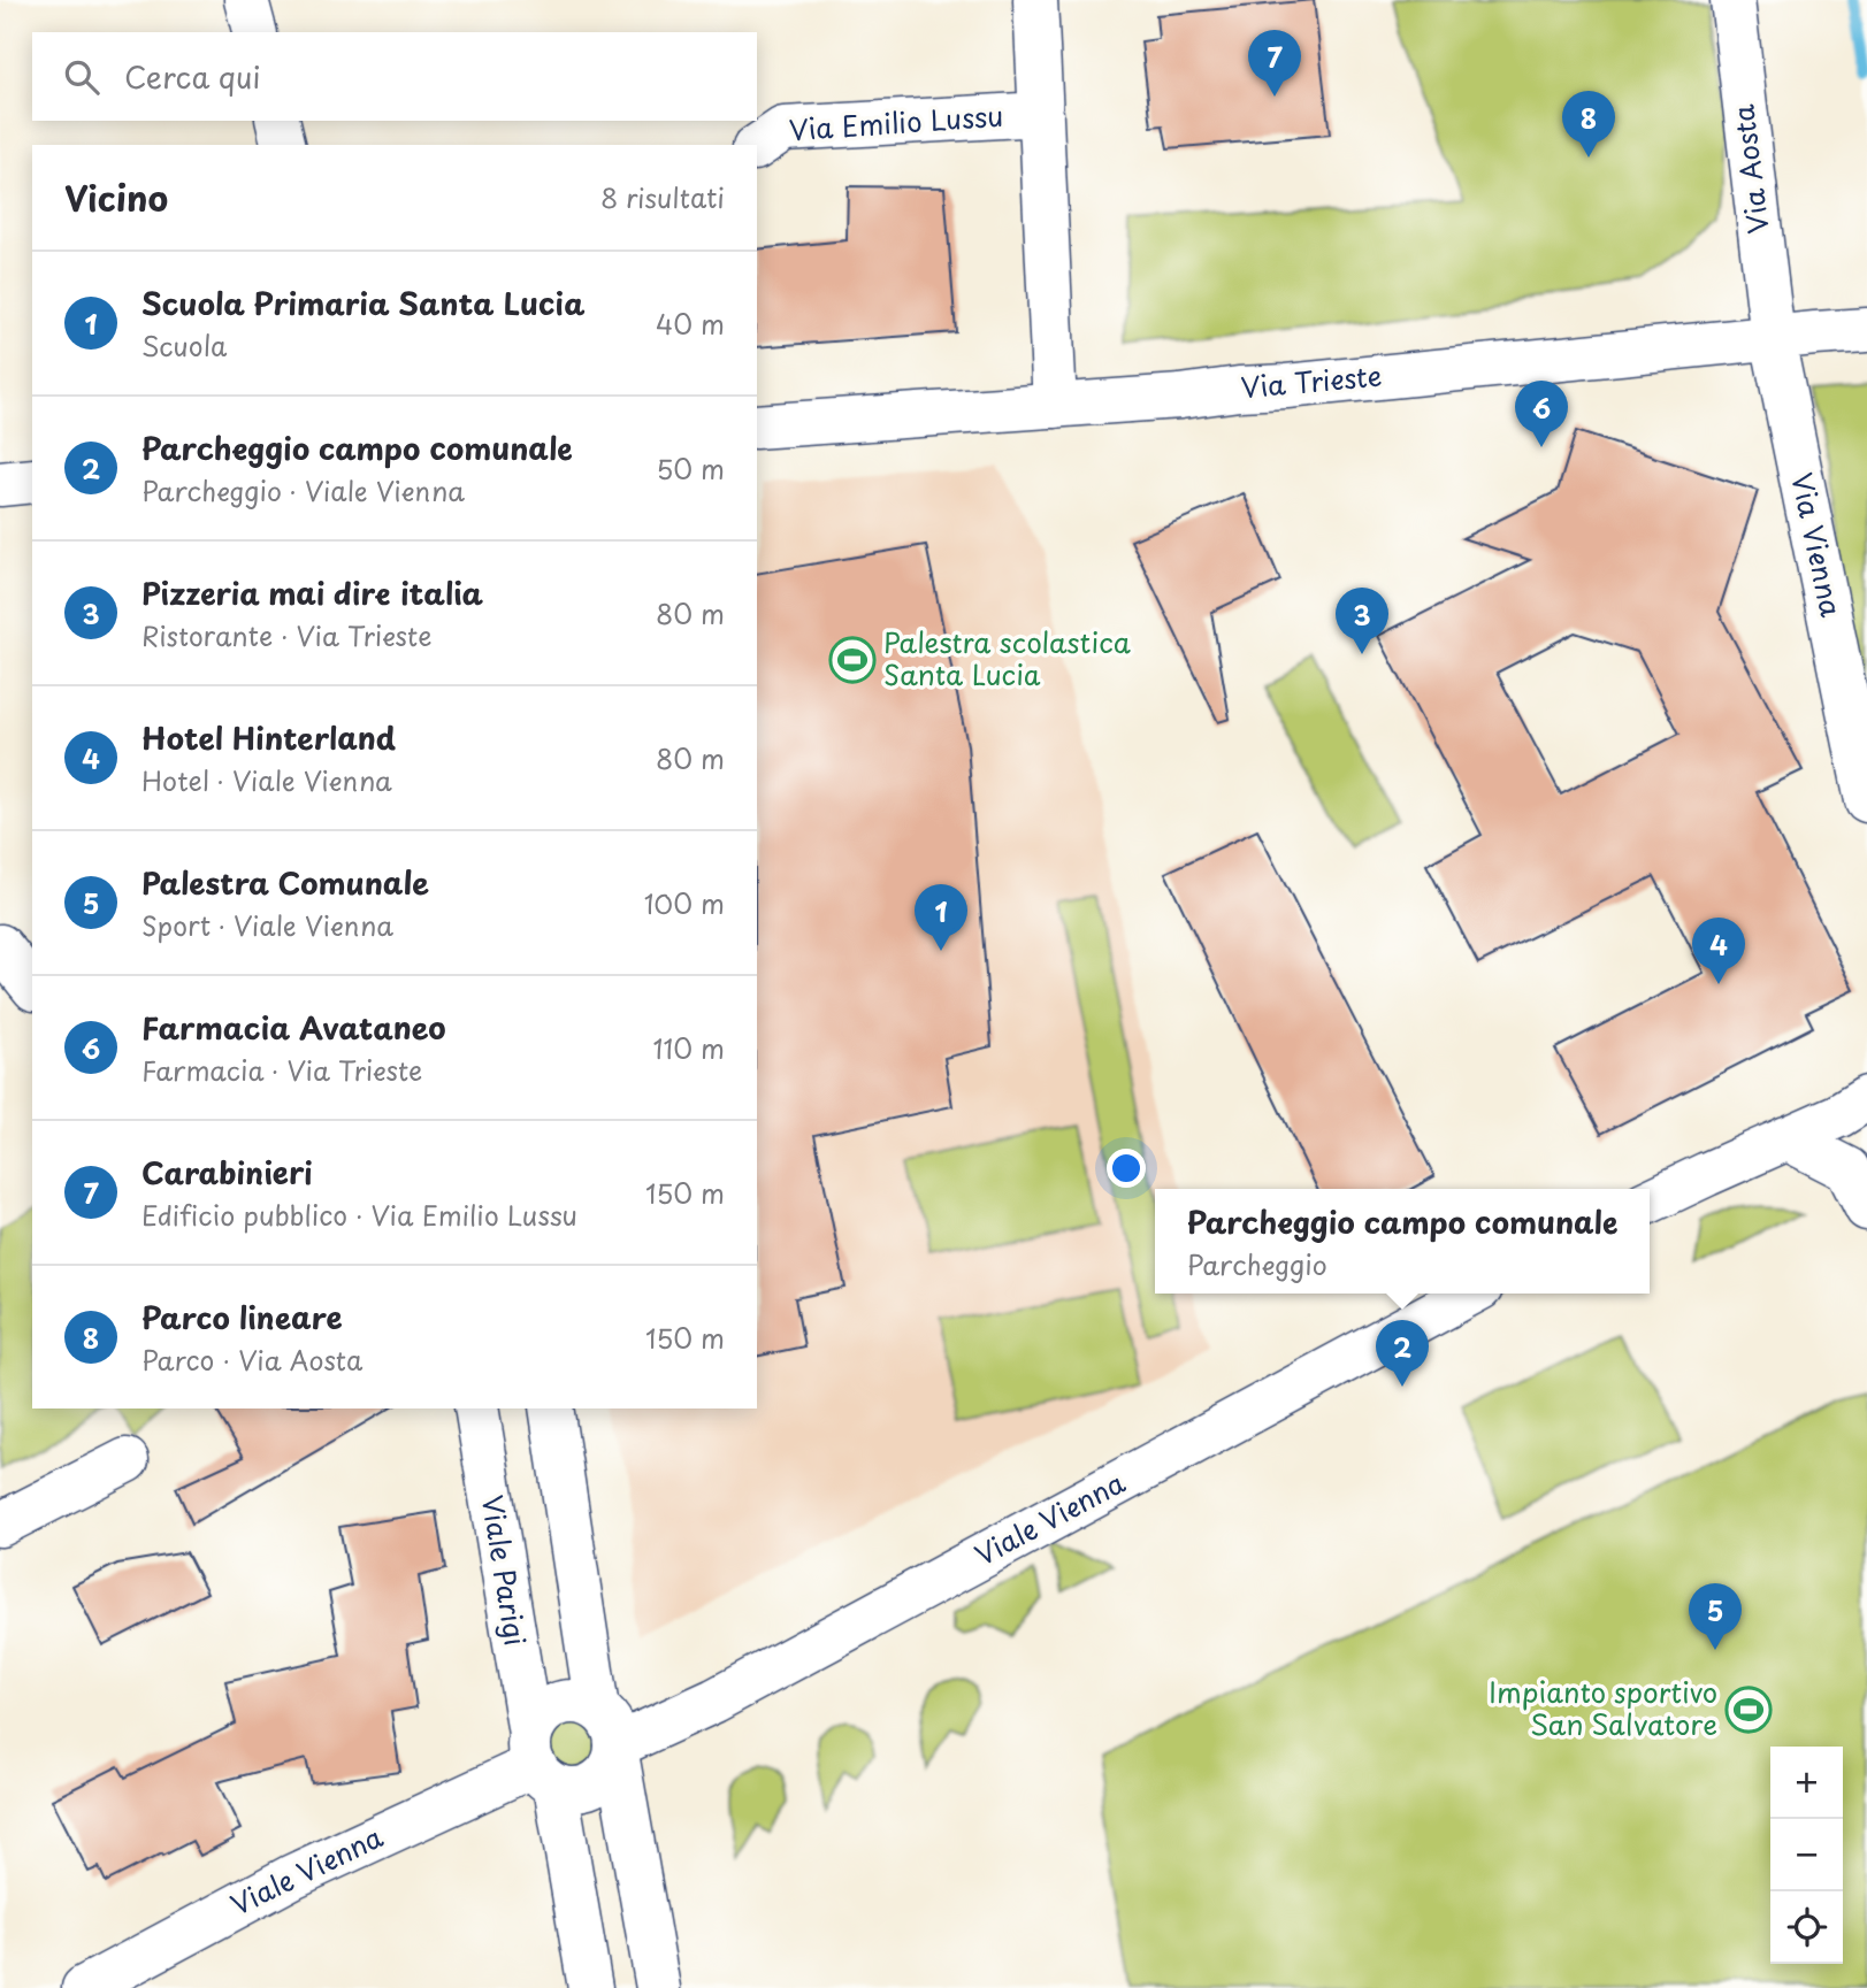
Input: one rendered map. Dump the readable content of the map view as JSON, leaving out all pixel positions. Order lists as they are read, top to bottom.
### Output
{
  "streets": {
    "street": [
      "Via Emilio Lussu",
      "Via Aosta",
      "Via Trieste",
      "Via Vienna",
      "Viale Vienna",
      "Viale Parigi"
    ]
  },
  "crossings": [
    ["Via Emilio Lussu", "Via Trieste"],
    ["Via Aosta", "Via Trieste"],
    ["Via Aosta", "Via Vienna"],
    ["Via Trieste", "Via Vienna"],
    ["Viale Vienna", "Viale Parigi"]
  ],
  "places": {
    "sports": ["Palestra scolastica Santa Lucia", "Impianto sportivo San Salvatore"]
  },
  "page": {
    "pins": [
      "7",
      "8",
      "6",
      "3",
      "1",
      "4",
      "2",
      "5"
    ],
    "search": "Cerca qui",
    "heading": ["Vicino", "8 risultati"],
    "list": [
      {
        "mark": "1",
        "name": "Scuola Primaria Santa Lucia",
        "note": "Scuola",
        "value": "40 m"
      },
      {
        "mark": "2",
        "name": "Parcheggio campo comunale",
        "note": "Parcheggio · Viale Vienna",
        "value": "50 m"
      },
      {
        "mark": "3",
        "name": "Pizzeria mai dire italia",
        "note": "Ristorante · Via Trieste",
        "value": "80 m"
      },
      {
        "mark": "4",
        "name": "Hotel Hinterland",
        "note": "Hotel · Viale Vienna",
        "value": "80 m"
      },
      {
        "mark": "5",
        "name": "Palestra Comunale",
        "note": "Sport · Viale Vienna",
        "value": "100 m"
      },
      {
        "mark": "6",
        "name": "Farmacia Avataneo",
        "note": "Farmacia · Via Trieste",
        "value": "110 m"
      },
      {
        "mark": "7",
        "name": "Carabinieri",
        "note": "Edificio pubblico · Via Emilio Lussu",
        "value": "150 m"
      },
      {
        "mark": "8",
        "name": "Parco lineare",
        "note": "Parco · Via Aosta",
        "value": "150 m"
      }
    ],
    "popup": ["Parcheggio campo comunale", "Parcheggio"],
    "map_buttons": ["+", "−"]
  }
}
